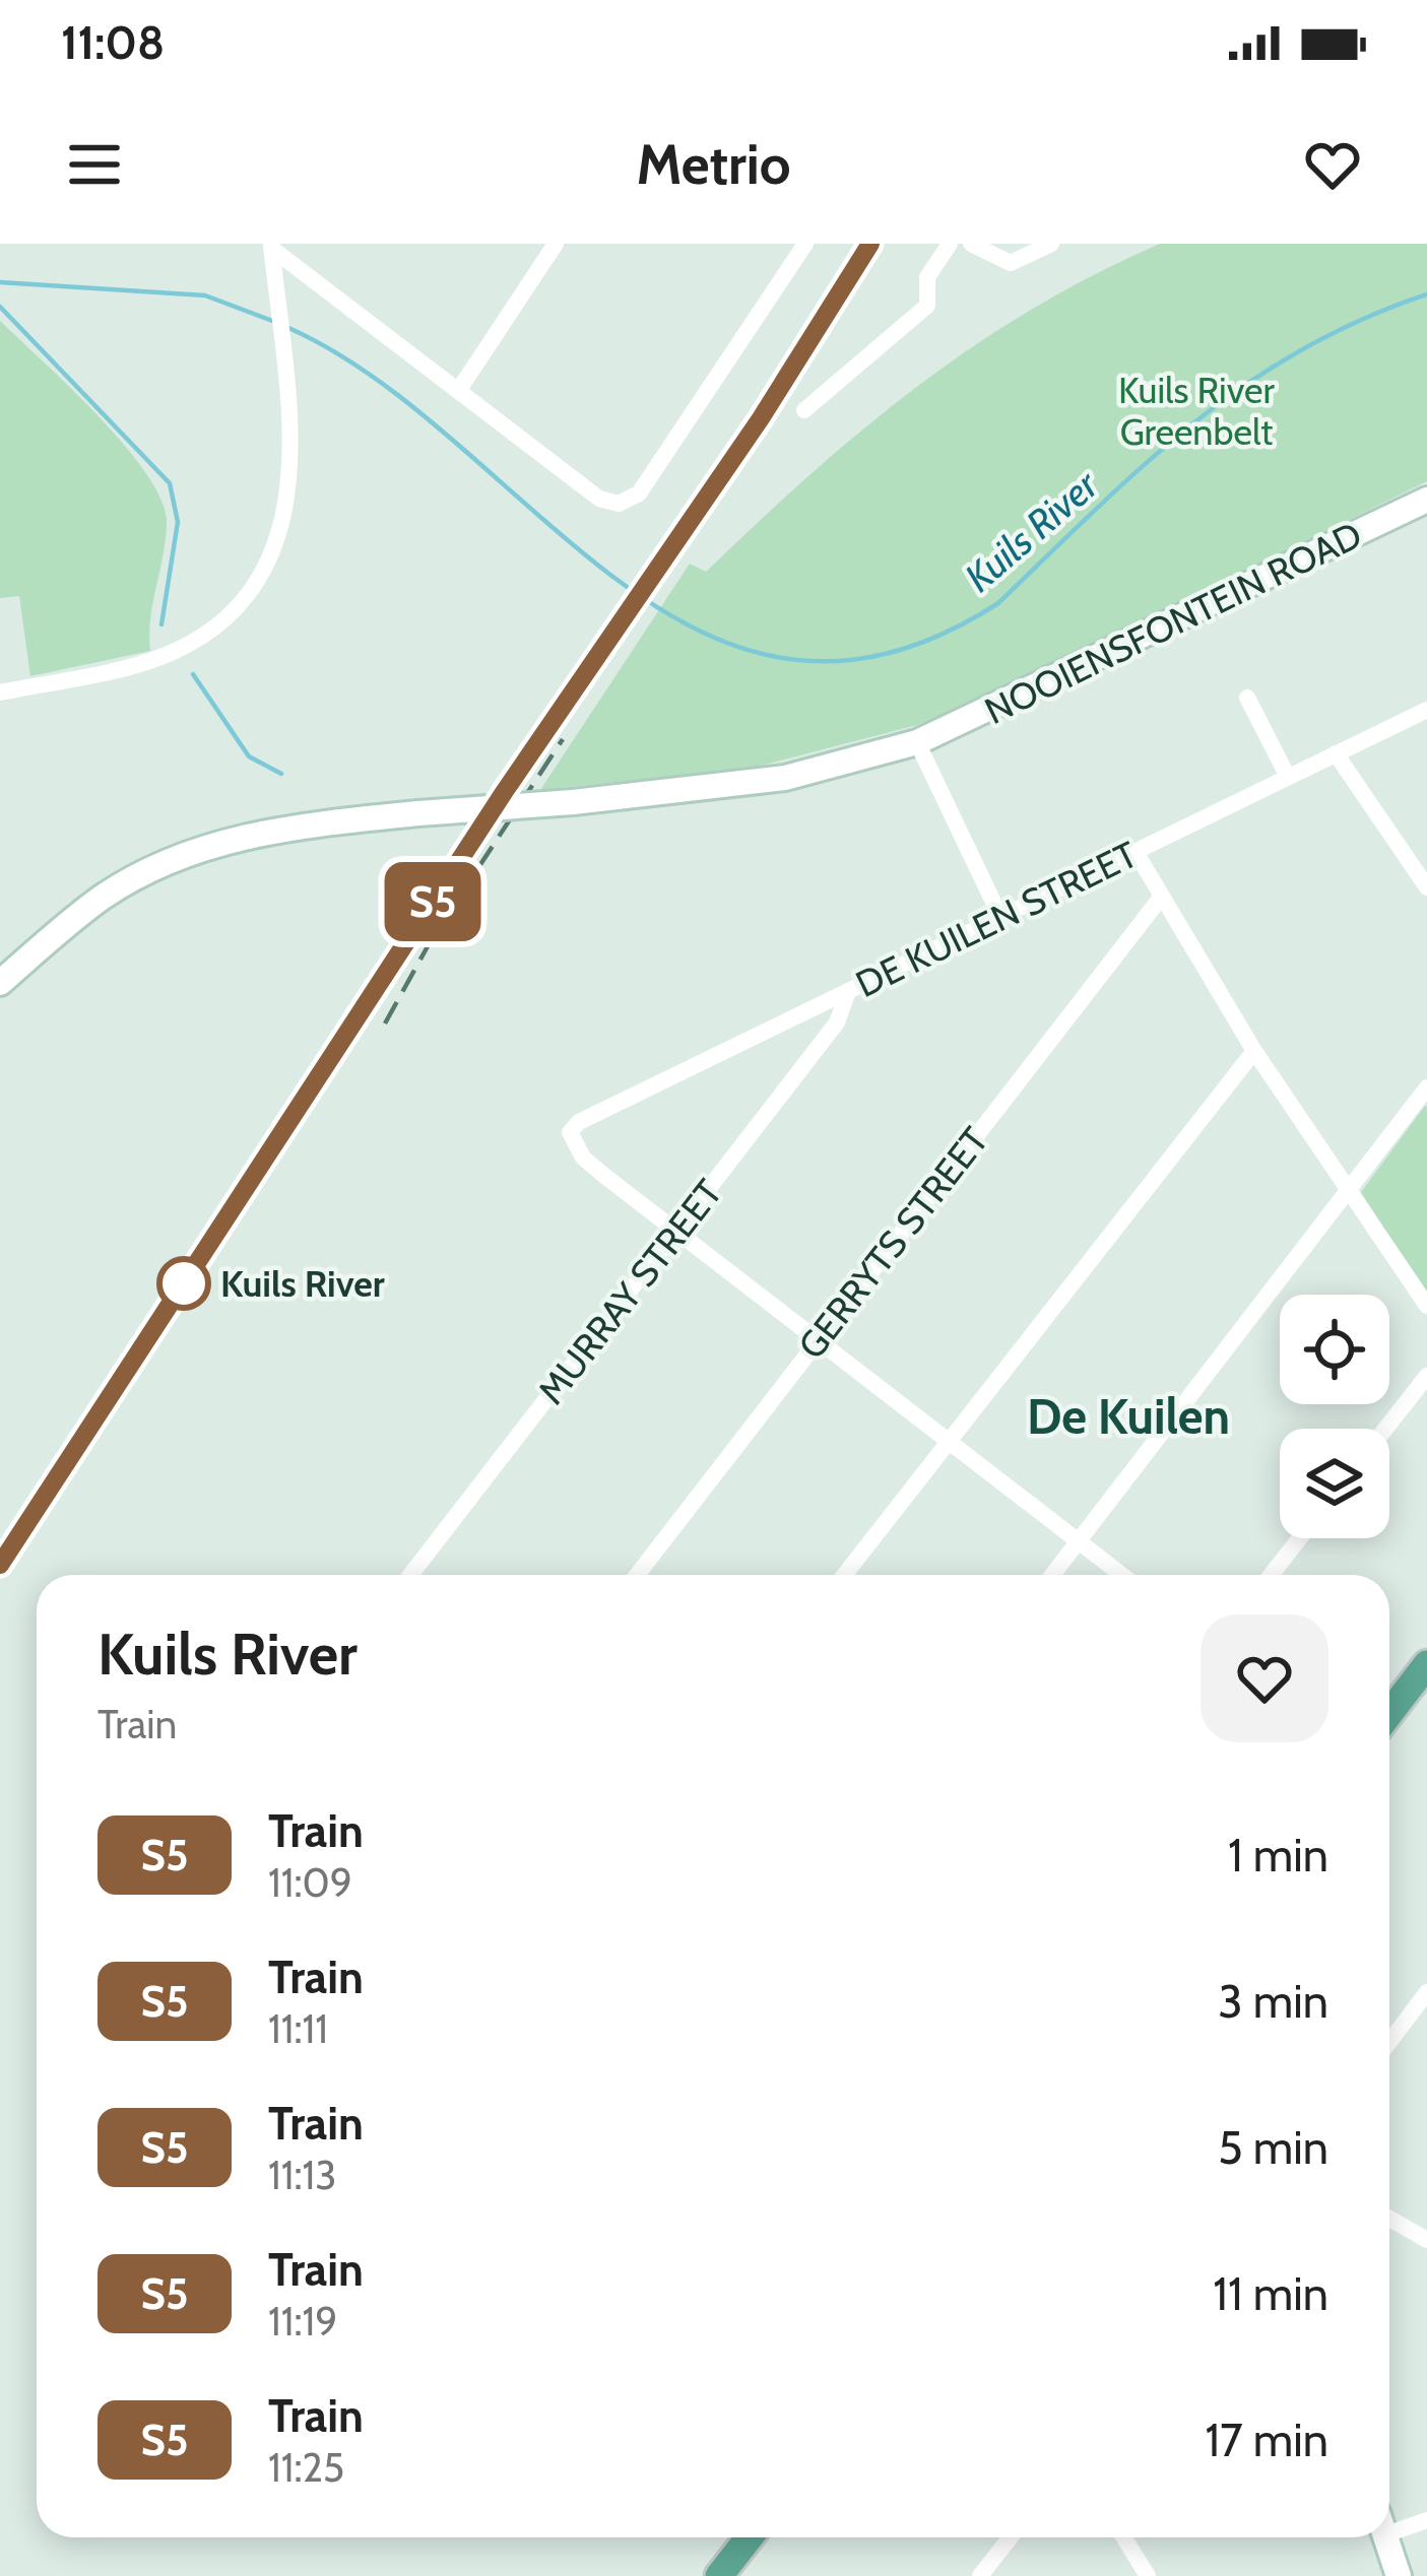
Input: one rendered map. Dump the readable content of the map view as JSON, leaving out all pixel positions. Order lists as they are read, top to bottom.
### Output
{
  "streets": {
    "street": [
      "NOOIENSFONTEIN ROAD",
      "DE KUILEN STREET",
      "GERRYTS STREET",
      "MURRAY STREET"
    ]
  },
  "crossings": [
    ["DE KUILEN STREET", "MURRAY STREET"]
  ],
  "districts": ["De Kuilen"],
  "water": ["Kuils River"],
  "parks": ["Kuils River Greenbelt"],
  "places": ["Kuils River"],
  "page": {
    "status": "11:08",
    "header": "Metrio",
    "on_map": "S5",
    "heading": ["Kuils River", "Train"],
    "list": [
      {
        "mark": "S5",
        "name": "Train",
        "note": "11:09",
        "value": "1 min"
      },
      {
        "mark": "S5",
        "name": "Train",
        "note": "11:11",
        "value": "3 min"
      },
      {
        "mark": "S5",
        "name": "Train",
        "note": "11:13",
        "value": "5 min"
      },
      {
        "mark": "S5",
        "name": "Train",
        "note": "11:19",
        "value": "11 min"
      },
      {
        "mark": "S5",
        "name": "Train",
        "note": "11:25",
        "value": "17 min"
      }
    ]
  }
}
